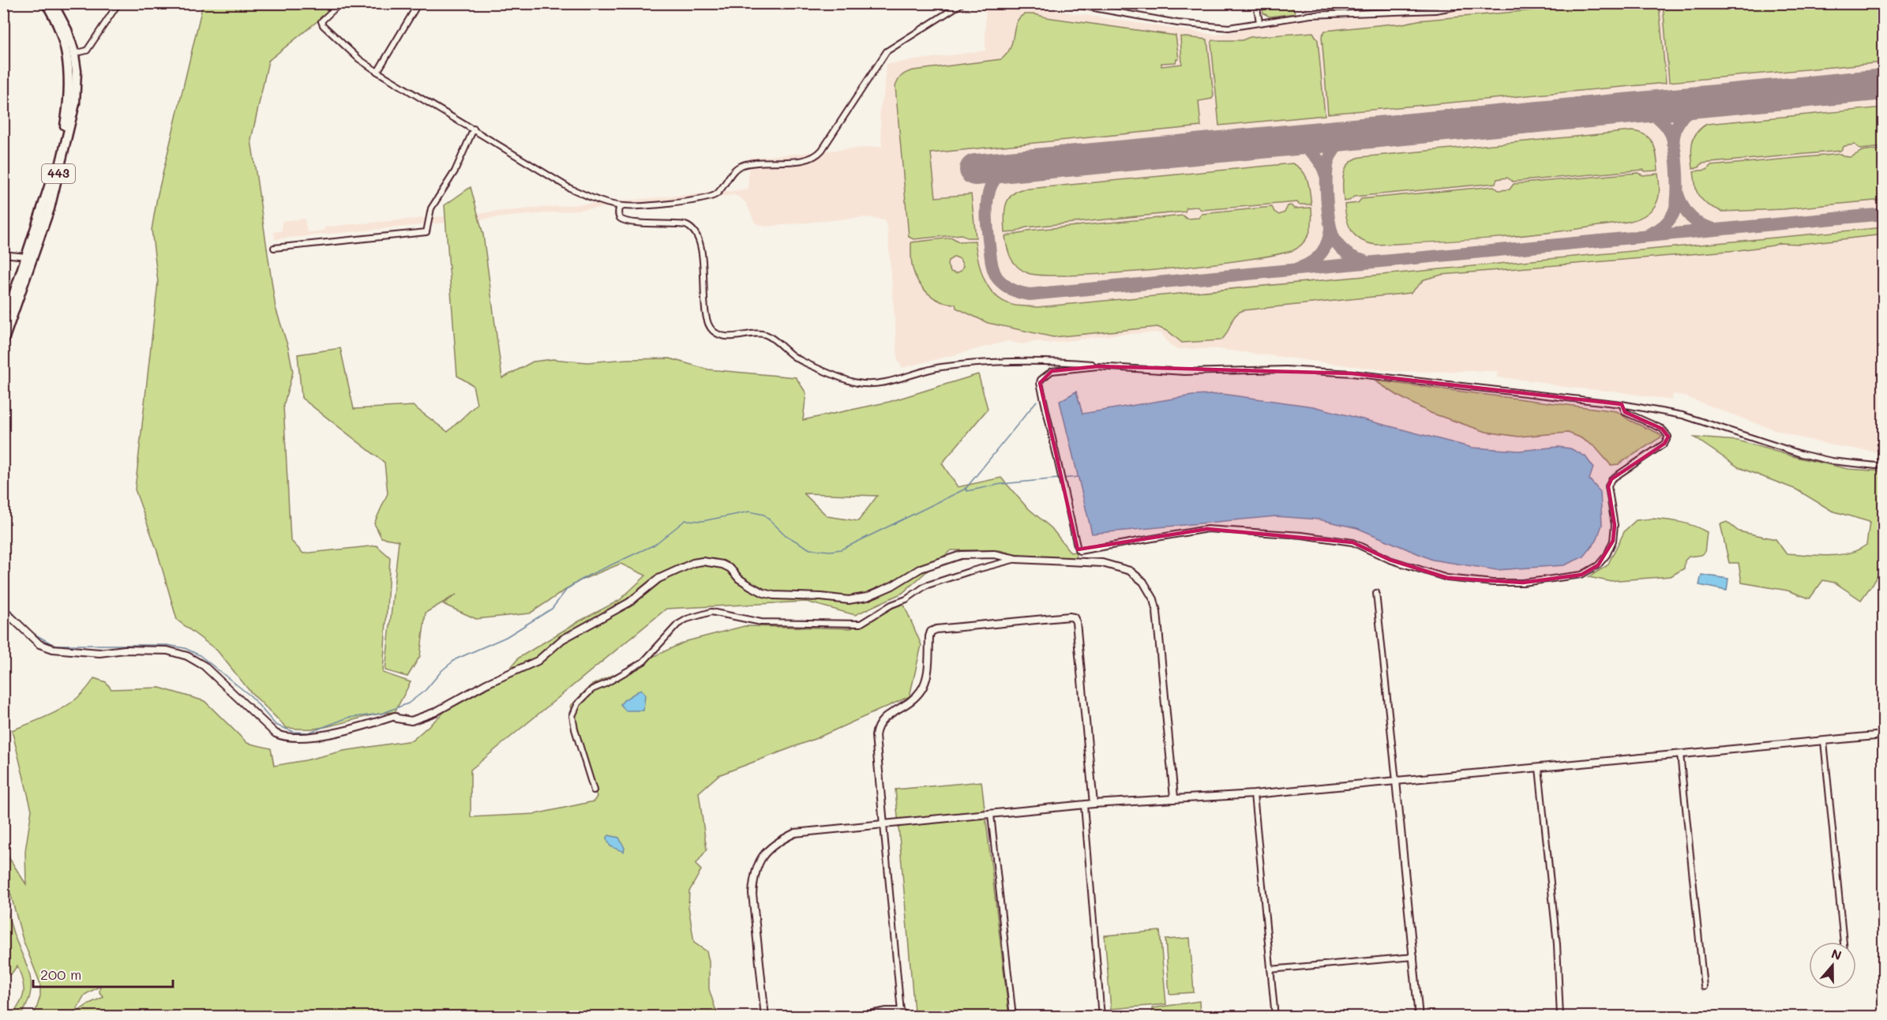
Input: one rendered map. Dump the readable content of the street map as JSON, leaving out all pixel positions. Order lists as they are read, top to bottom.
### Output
{
  "streets": {
    "highway": ["443"]
  },
  "scale_bar": "200 m",
  "north": "top"
}
